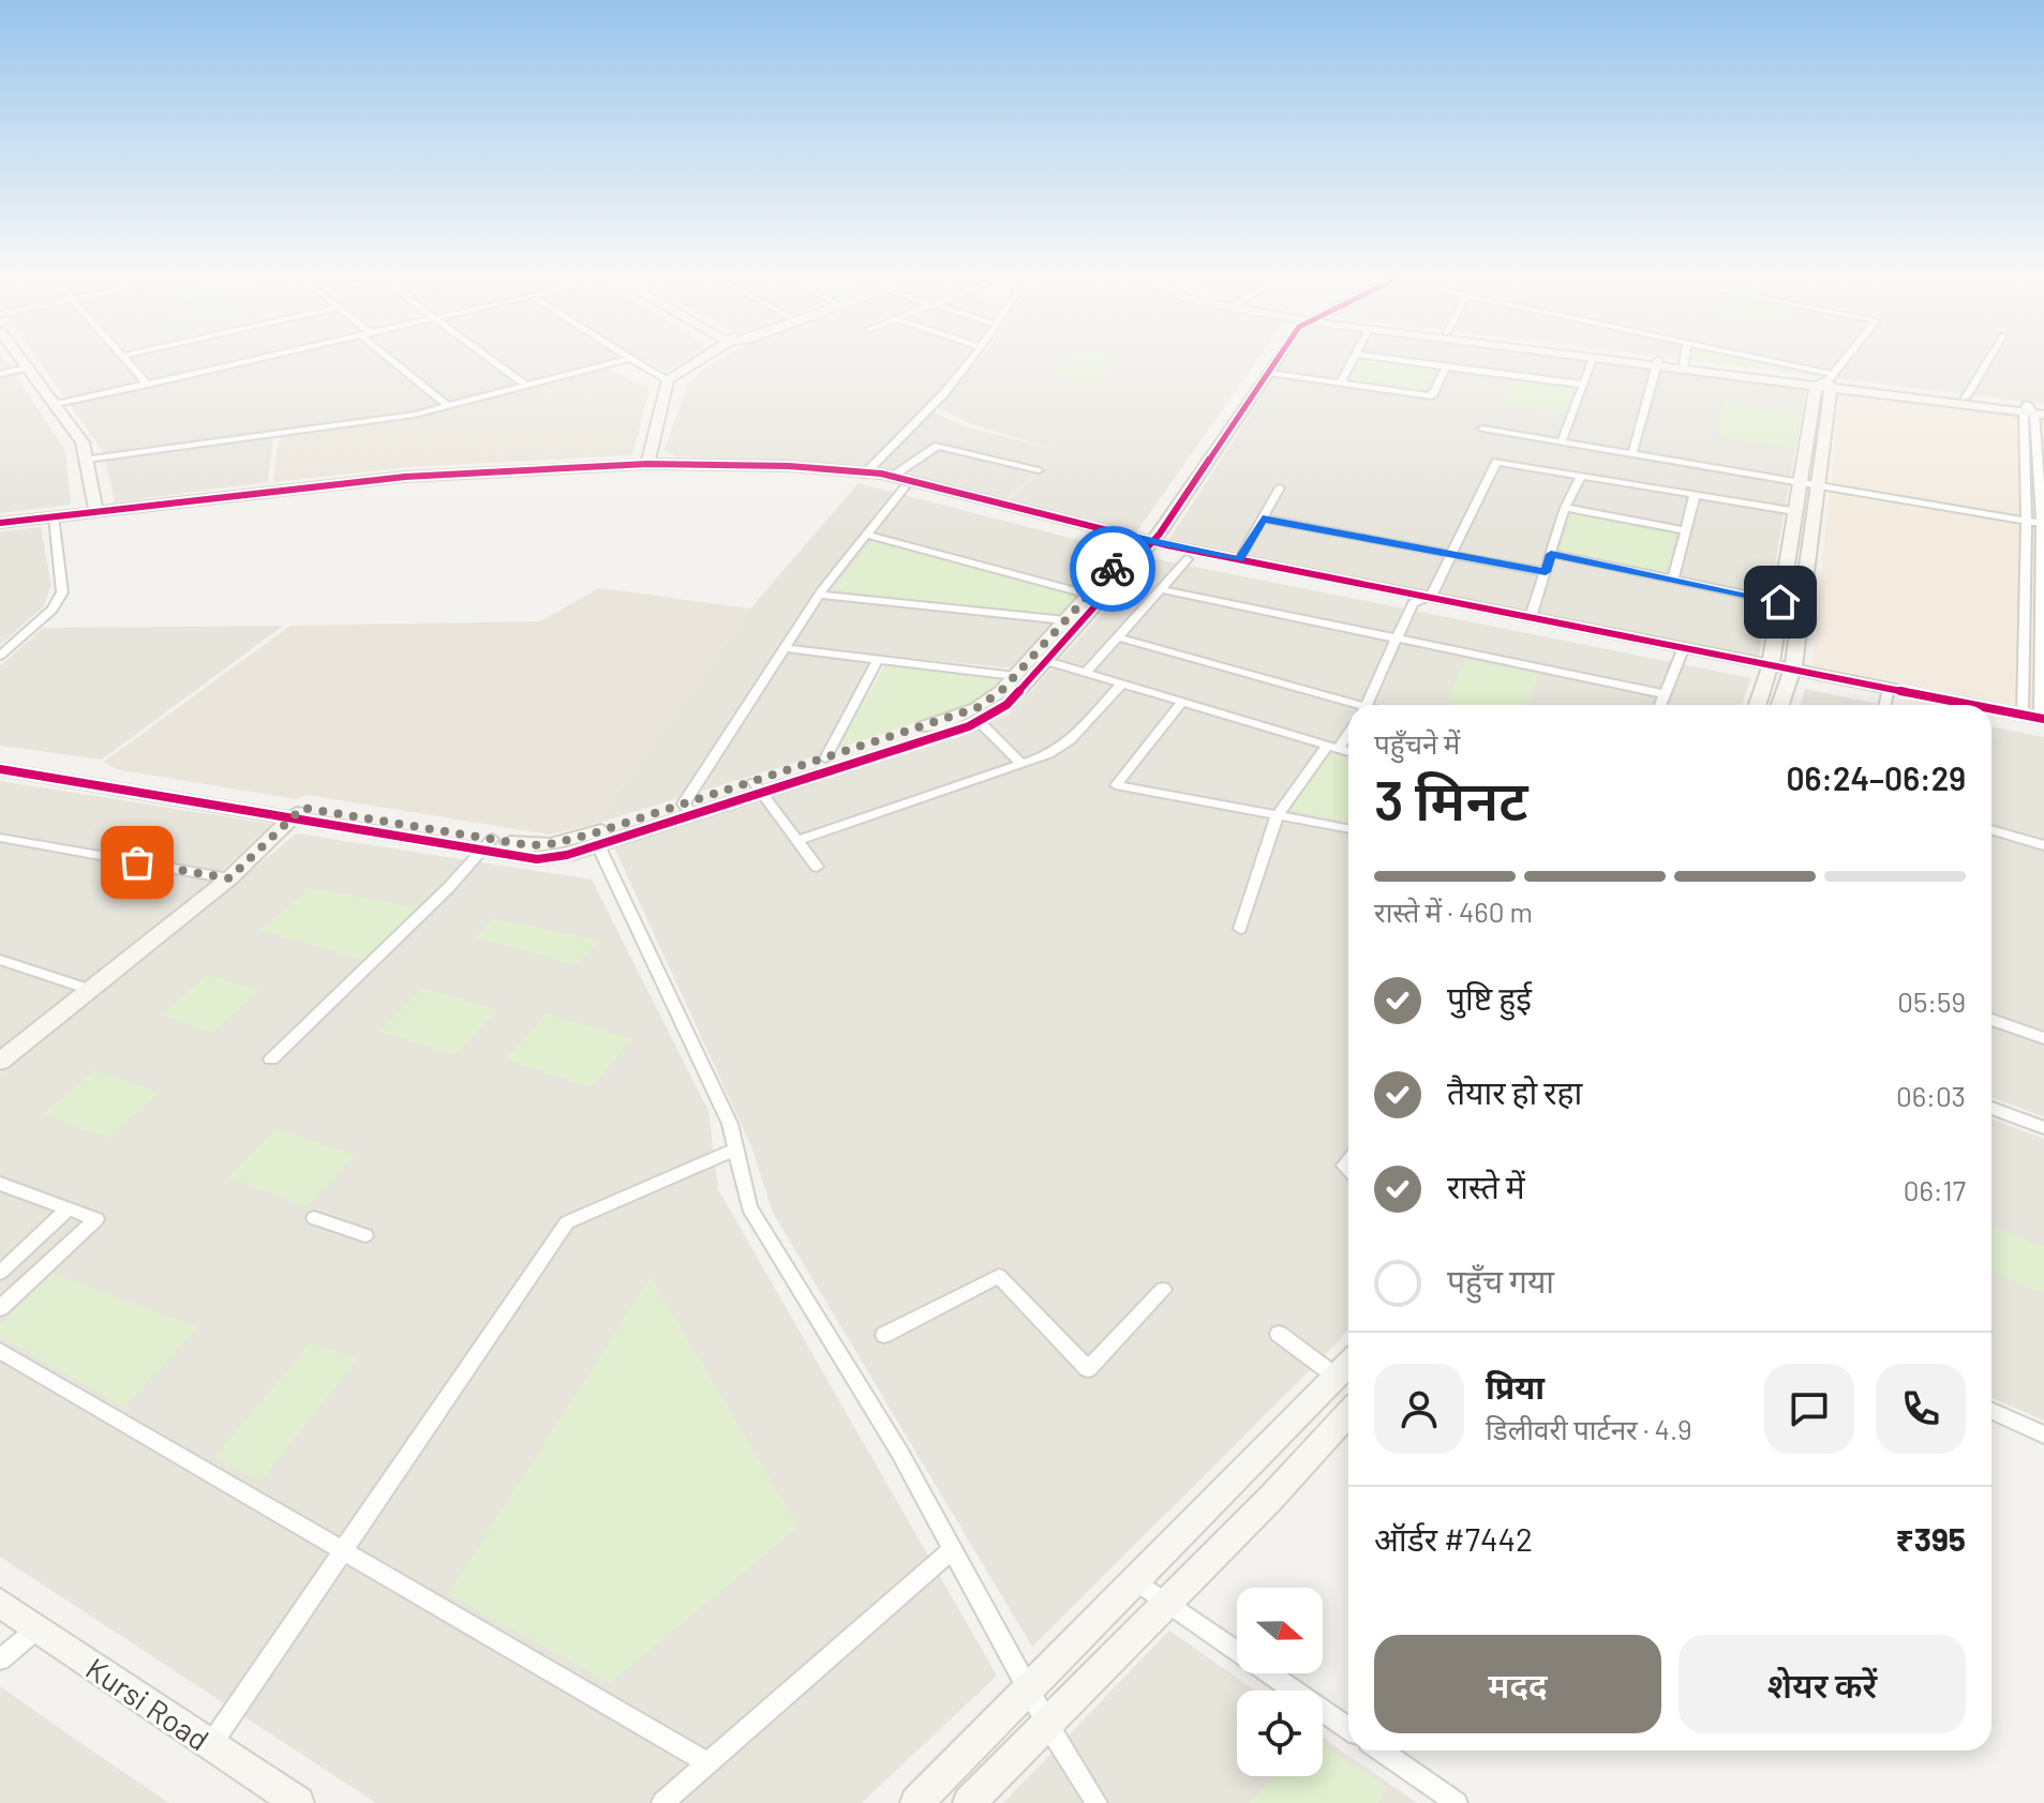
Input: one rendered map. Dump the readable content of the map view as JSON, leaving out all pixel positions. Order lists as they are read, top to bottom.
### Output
{
  "streets": {
    "street": ["Kursi Road"]
  },
  "north": "right",
  "page": {
    "heading": ["3 मिनट", "पहुँचने में", "06:24–06:29"],
    "panel": [
      "प्रिया",
      "डिलीवरी पार्टनर · 4.9",
      "ऑर्डर #7442",
      "₹395"
    ],
    "bar": "रास्ते में · 460 m",
    "list": [
      ["पुष्टि हुई", "05:59"],
      ["तैयार हो रहा", "06:03"],
      ["रास्ते में", "06:17"],
      "पहुँच गया"
    ],
    "buttons": ["मदद", "शेयर करें"]
  }
}
